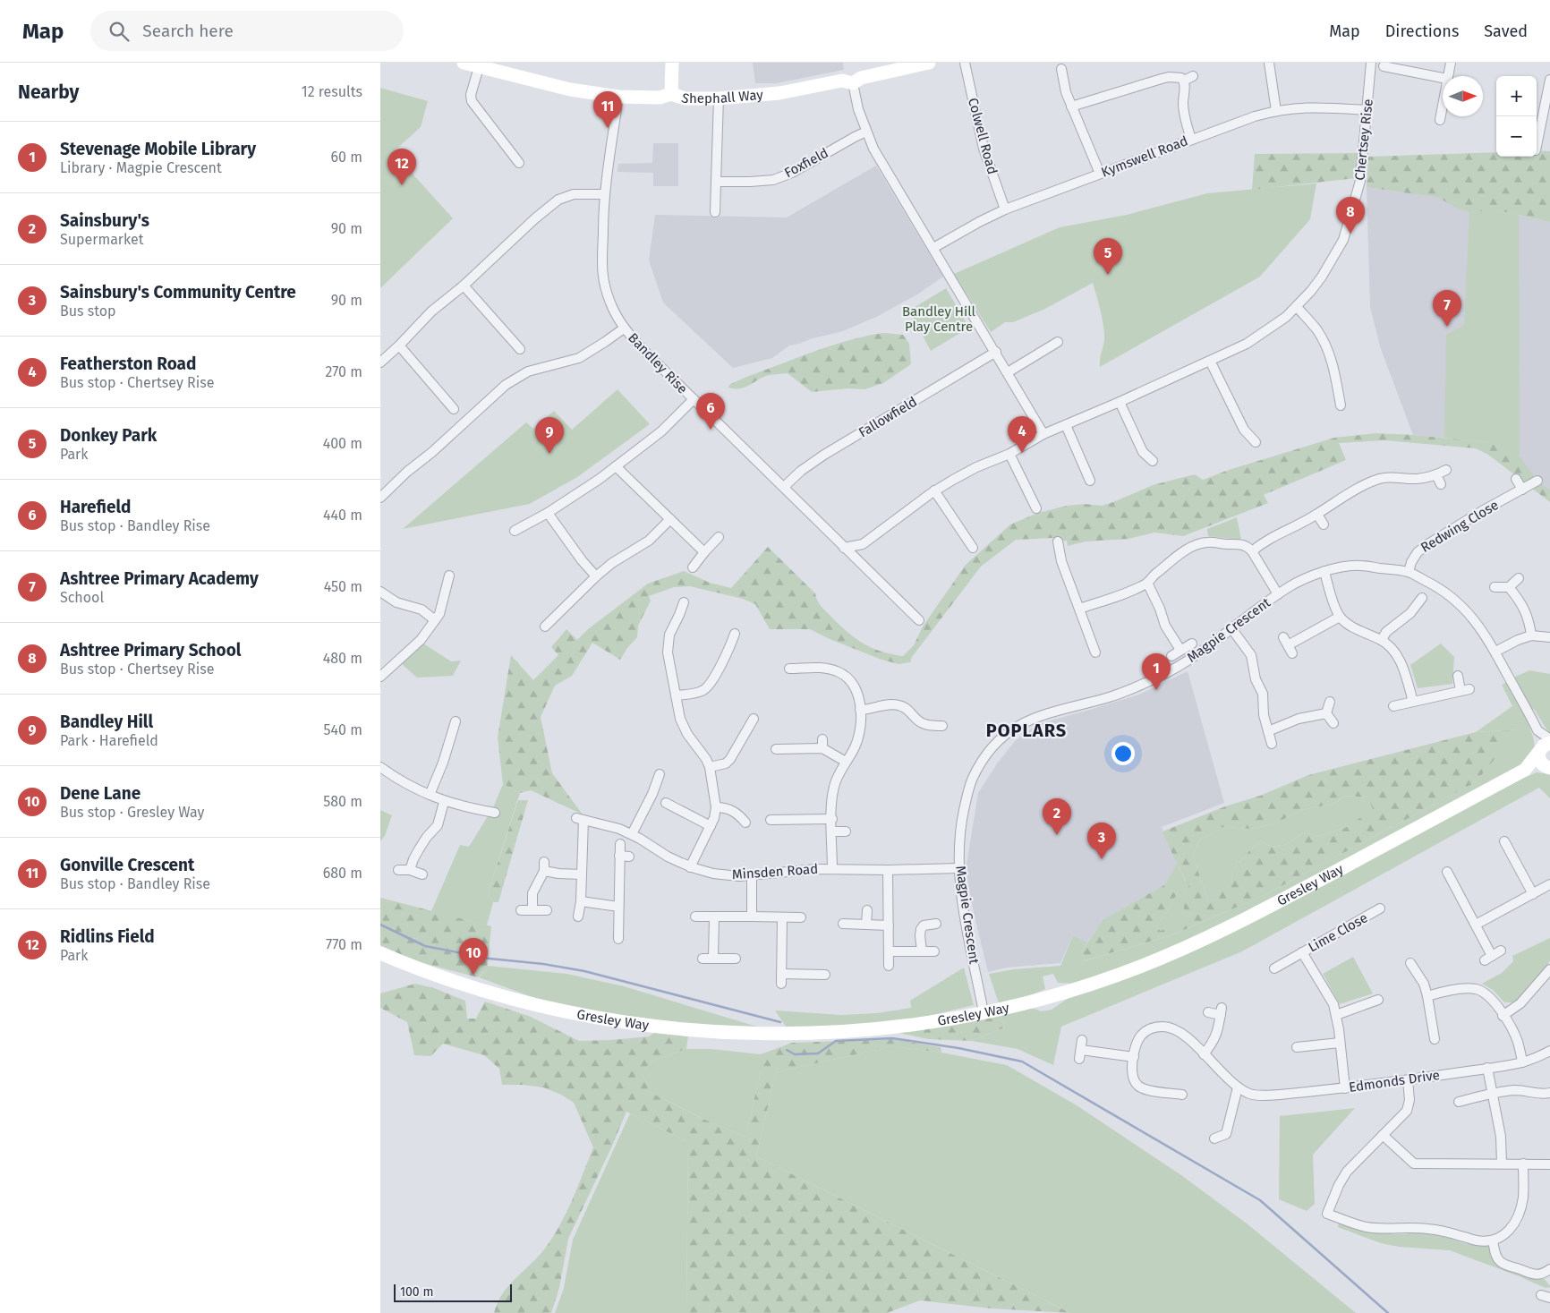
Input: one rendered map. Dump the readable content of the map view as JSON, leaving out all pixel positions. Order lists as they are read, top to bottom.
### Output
{
  "streets": {
    "street": [
      "Shephall Way",
      "Colwell Road",
      "Chertsey Rise",
      "Kymswell Road",
      "Foxfield",
      "Bandley Rise",
      "Fallowfield",
      "Redwing Close",
      "Magpie Crescent",
      "Minsden Road",
      "Gresley Way",
      "Lime Close",
      "Edmonds Drive"
    ]
  },
  "crossings": [
    ["Shephall Way", "Bandley Rise"],
    ["Colwell Road", "Kymswell Road"],
    ["Chertsey Rise", "Kymswell Road"],
    ["Chertsey Rise", "Bandley Rise"],
    ["Bandley Rise", "Fallowfield"],
    ["Redwing Close", "Magpie Crescent"],
    ["Magpie Crescent", "Minsden Road"],
    ["Magpie Crescent", "Gresley Way"],
    ["Lime Close", "Edmonds Drive"]
  ],
  "districts": ["POPLARS"],
  "parks": ["Bandley Hill Play Centre"],
  "scale_bar": "100 m",
  "north": "right",
  "page": {
    "header": "Map",
    "search": "Search here",
    "nav": ["Map", "Directions", "Saved"],
    "heading": ["Nearby", "12 results"],
    "map_buttons": ["+", "−"],
    "pins": [
      "11",
      "12",
      "8",
      "5",
      "7",
      "6",
      "4",
      "9",
      "1",
      "2",
      "3",
      "10"
    ],
    "list": [
      {
        "mark": "1",
        "name": "Stevenage Mobile Library",
        "note": "Library · Magpie Crescent",
        "value": "60 m"
      },
      {
        "mark": "2",
        "name": "Sainsbury's",
        "note": "Supermarket",
        "value": "90 m"
      },
      {
        "mark": "3",
        "name": "Sainsbury's Community Centre",
        "note": "Bus stop",
        "value": "90 m"
      },
      {
        "mark": "4",
        "name": "Featherston Road",
        "note": "Bus stop · Chertsey Rise",
        "value": "270 m"
      },
      {
        "mark": "5",
        "name": "Donkey Park",
        "note": "Park",
        "value": "400 m"
      },
      {
        "mark": "6",
        "name": "Harefield",
        "note": "Bus stop · Bandley Rise",
        "value": "440 m"
      },
      {
        "mark": "7",
        "name": "Ashtree Primary Academy",
        "note": "School",
        "value": "450 m"
      },
      {
        "mark": "8",
        "name": "Ashtree Primary School",
        "note": "Bus stop · Chertsey Rise",
        "value": "480 m"
      },
      {
        "mark": "9",
        "name": "Bandley Hill",
        "note": "Park · Harefield",
        "value": "540 m"
      },
      {
        "mark": "10",
        "name": "Dene Lane",
        "note": "Bus stop · Gresley Way",
        "value": "580 m"
      },
      {
        "mark": "11",
        "name": "Gonville Crescent",
        "note": "Bus stop · Bandley Rise",
        "value": "680 m"
      },
      {
        "mark": "12",
        "name": "Ridlins Field",
        "note": "Park",
        "value": "770 m"
      }
    ],
    "scale": "100 m"
  }
}
